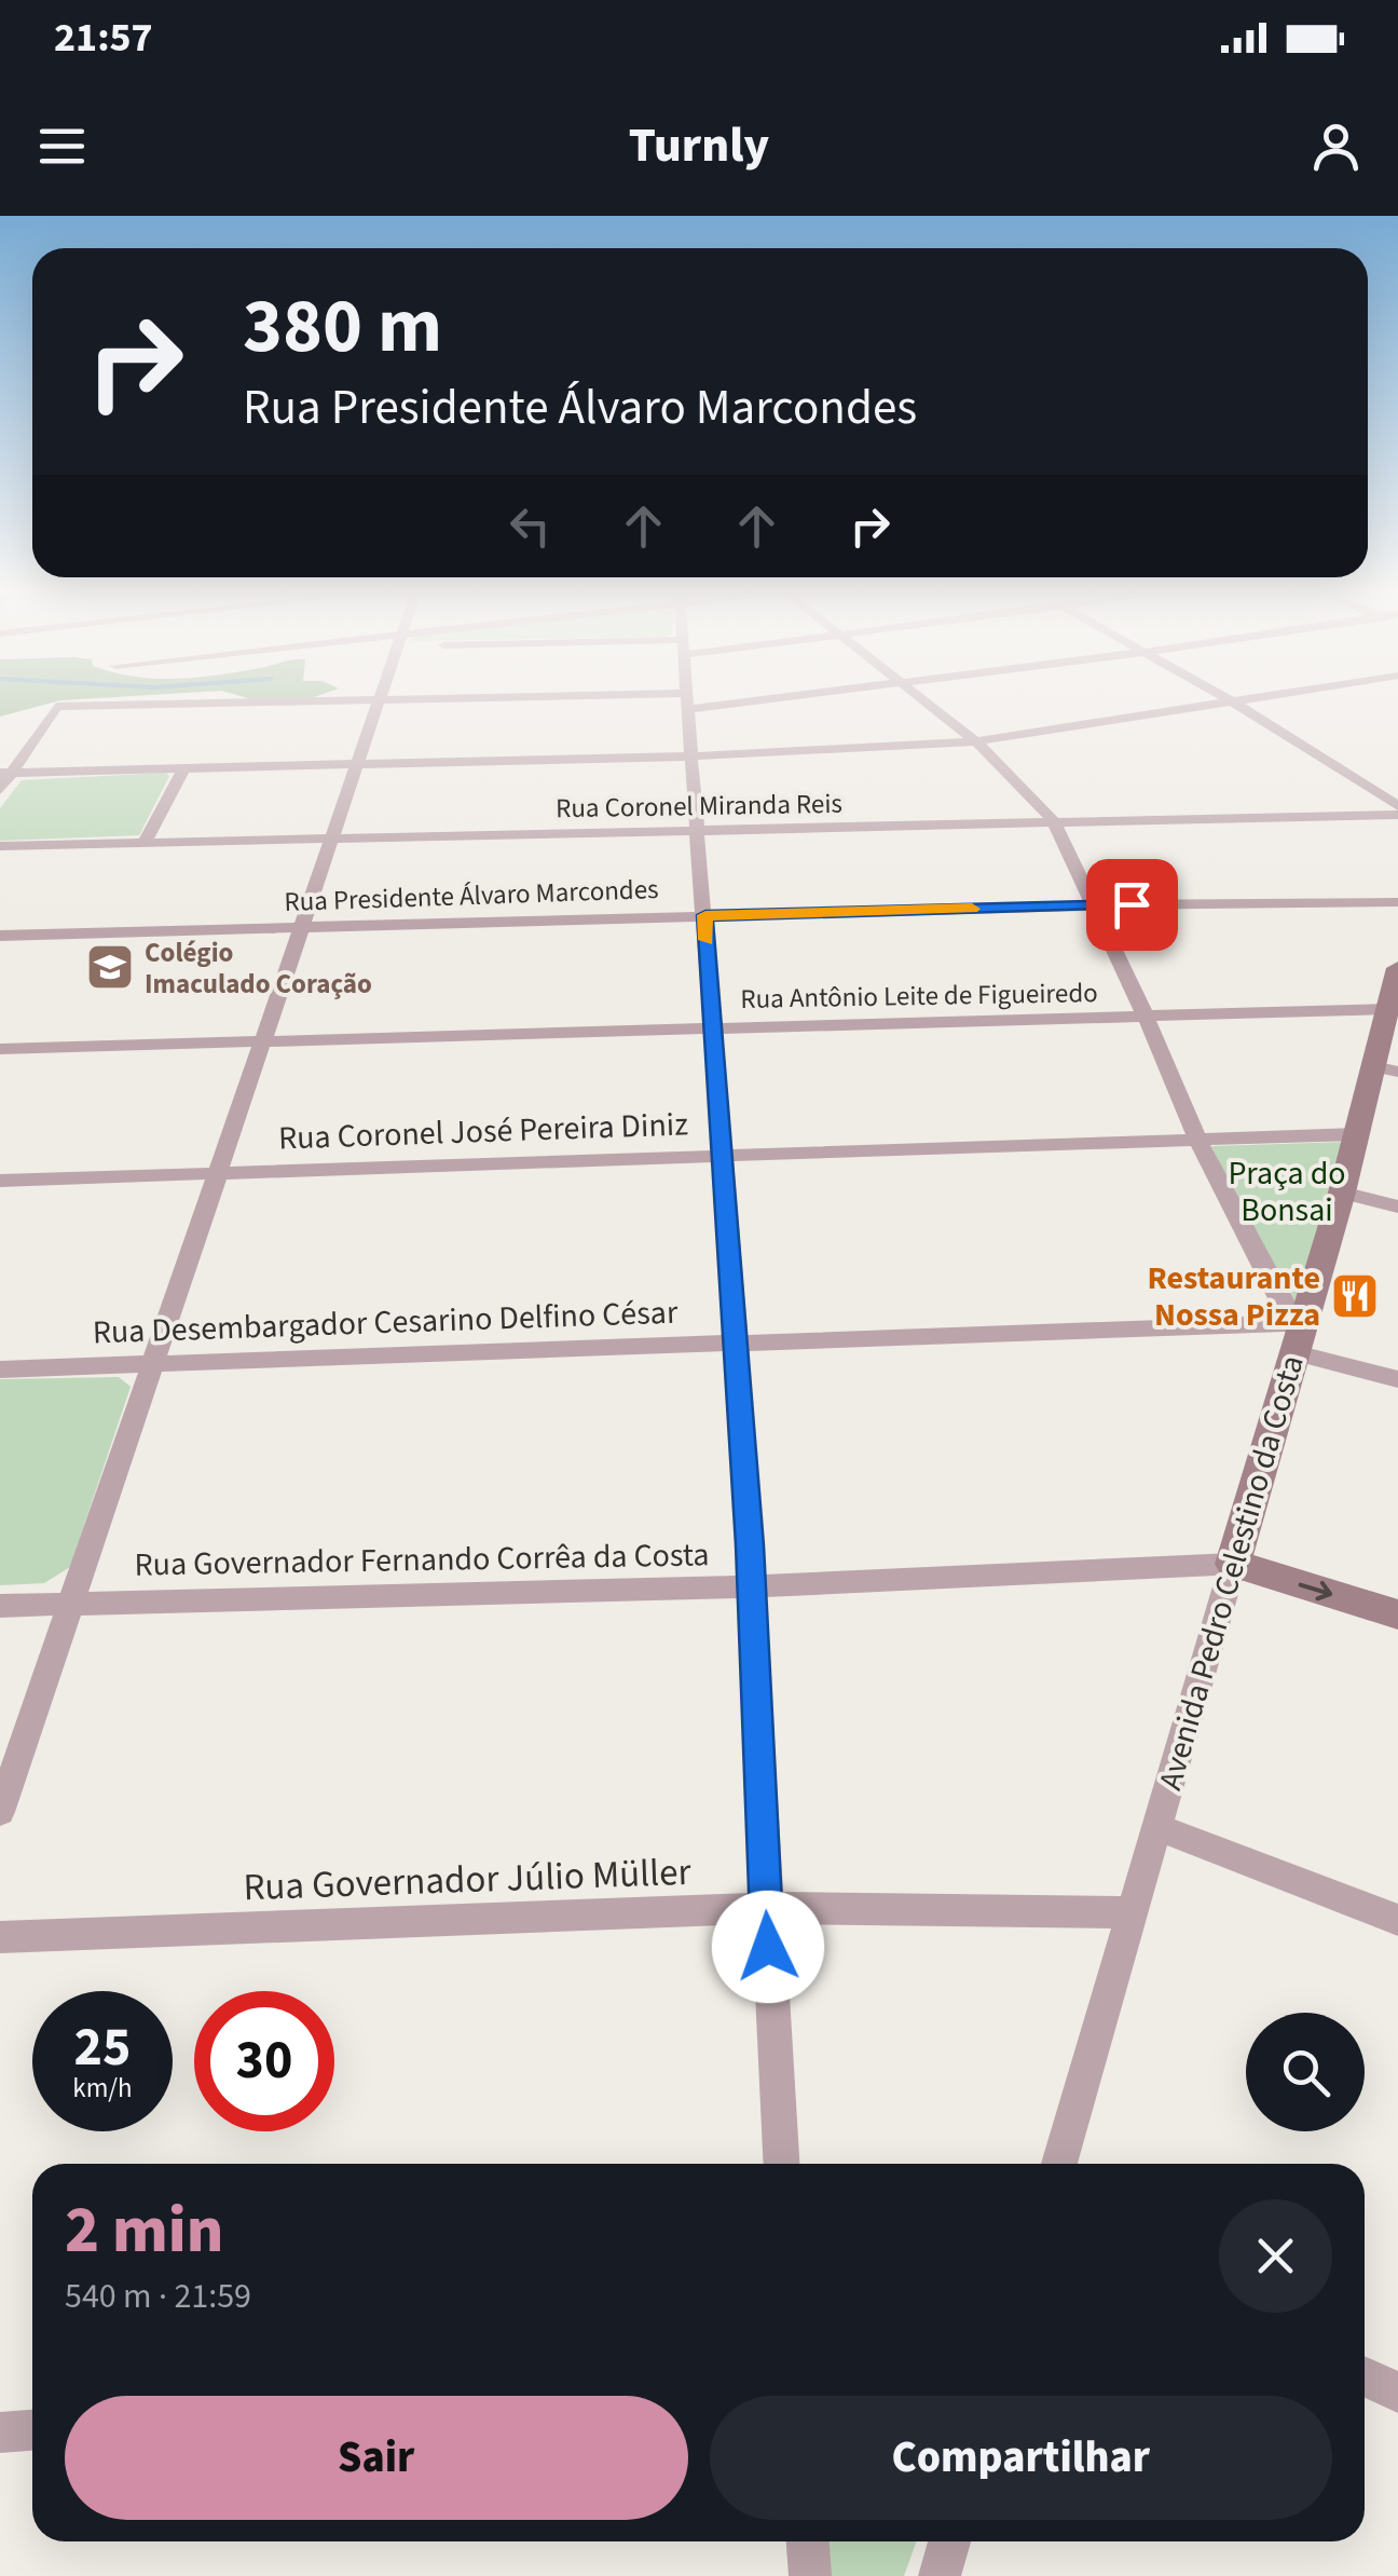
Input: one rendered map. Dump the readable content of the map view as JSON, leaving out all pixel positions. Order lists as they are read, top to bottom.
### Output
{
  "streets": {
    "street": [
      "Rua Coronel Miranda Reis",
      "Rua Presidente Álvaro Marcondes",
      "Rua Antônio Leite de Figueiredo",
      "Rua Coronel José Pereira Diniz",
      "Rua Desembargador Cesarino Delfino César",
      "Rua Governador Fernando Corrêa da Costa",
      "Avenida Pedro Celestino da Costa",
      "Rua Governador Júlio Müller"
    ]
  },
  "crossings": [
    ["Rua Antônio Leite de Figueiredo", "Avenida Pedro Celestino da Costa"],
    ["Rua Coronel José Pereira Diniz", "Avenida Pedro Celestino da Costa"],
    ["Rua Desembargador Cesarino Delfino César", "Avenida Pedro Celestino da Costa"],
    ["Rua Governador Fernando Corrêa da Costa", "Avenida Pedro Celestino da Costa"],
    ["Avenida Pedro Celestino da Costa", "Rua Governador Júlio Müller"]
  ],
  "parks": ["Praça do Bonsai"],
  "places": {
    "school or university": ["Colégio Imaculado Coração"],
    "restaurant": ["Restaurante Nossa Pizza"]
  },
  "page": {
    "status": "21:57",
    "header": "Turnly",
    "turn": ["380 m", "Rua Presidente Álvaro Marcondes"],
    "speed": "25 km/h",
    "limit": "30",
    "heading": ["2 min", "540 m · 21:59"],
    "buttons": ["Sair", "Compartilhar"]
  }
}
